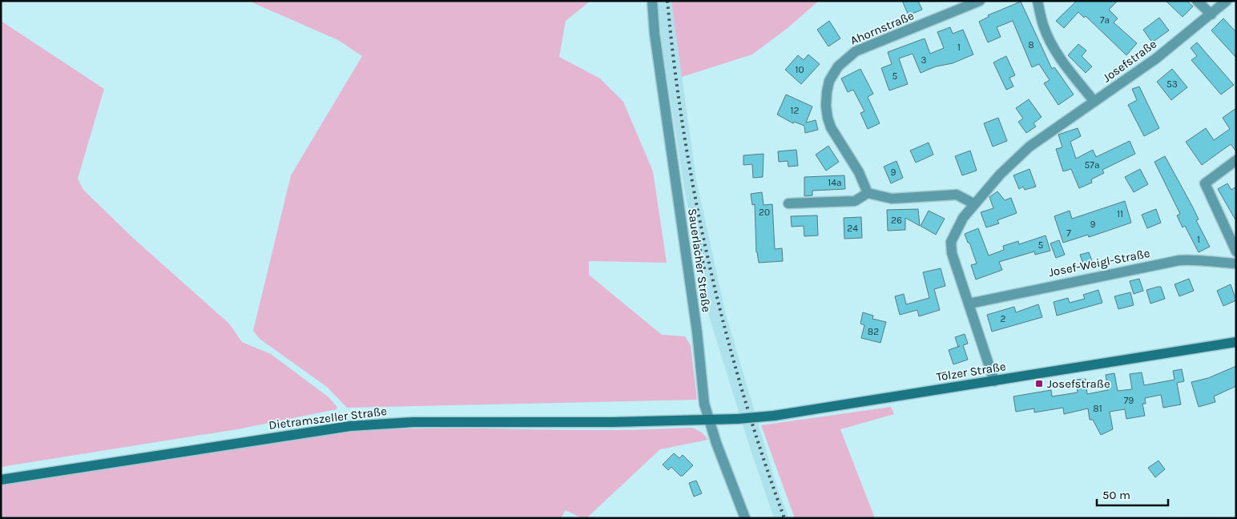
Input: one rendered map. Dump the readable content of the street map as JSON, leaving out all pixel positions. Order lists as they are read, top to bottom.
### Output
{
  "streets": {
    "main road": ["Tölzer Straße", "Dietramszeller Straße"],
    "street": [
      "Ahornstraße",
      "Josefstraße",
      "Sauerlacher Straße",
      "Josef-Weigl-Straße"
    ]
  },
  "crossings": [
    ["Josefstraße", "Josef-Weigl-Straße"],
    ["Josefstraße", "Tölzer Straße"],
    ["Sauerlacher Straße", "Tölzer Straße"],
    ["Sauerlacher Straße", "Dietramszeller Straße"],
    ["Tölzer Straße", "Dietramszeller Straße"]
  ],
  "places": {
    "transit": ["Josefstraße"]
  },
  "house_numbers": [
    "7a",
    "8",
    "1",
    "3",
    "10",
    "5",
    "53",
    "12",
    "57a",
    "9",
    "14a",
    "20",
    "11",
    "26",
    "9",
    "24",
    "7",
    "1",
    "5",
    "2",
    "82",
    "79",
    "81"
  ],
  "scale_bar": "50 m"
}
